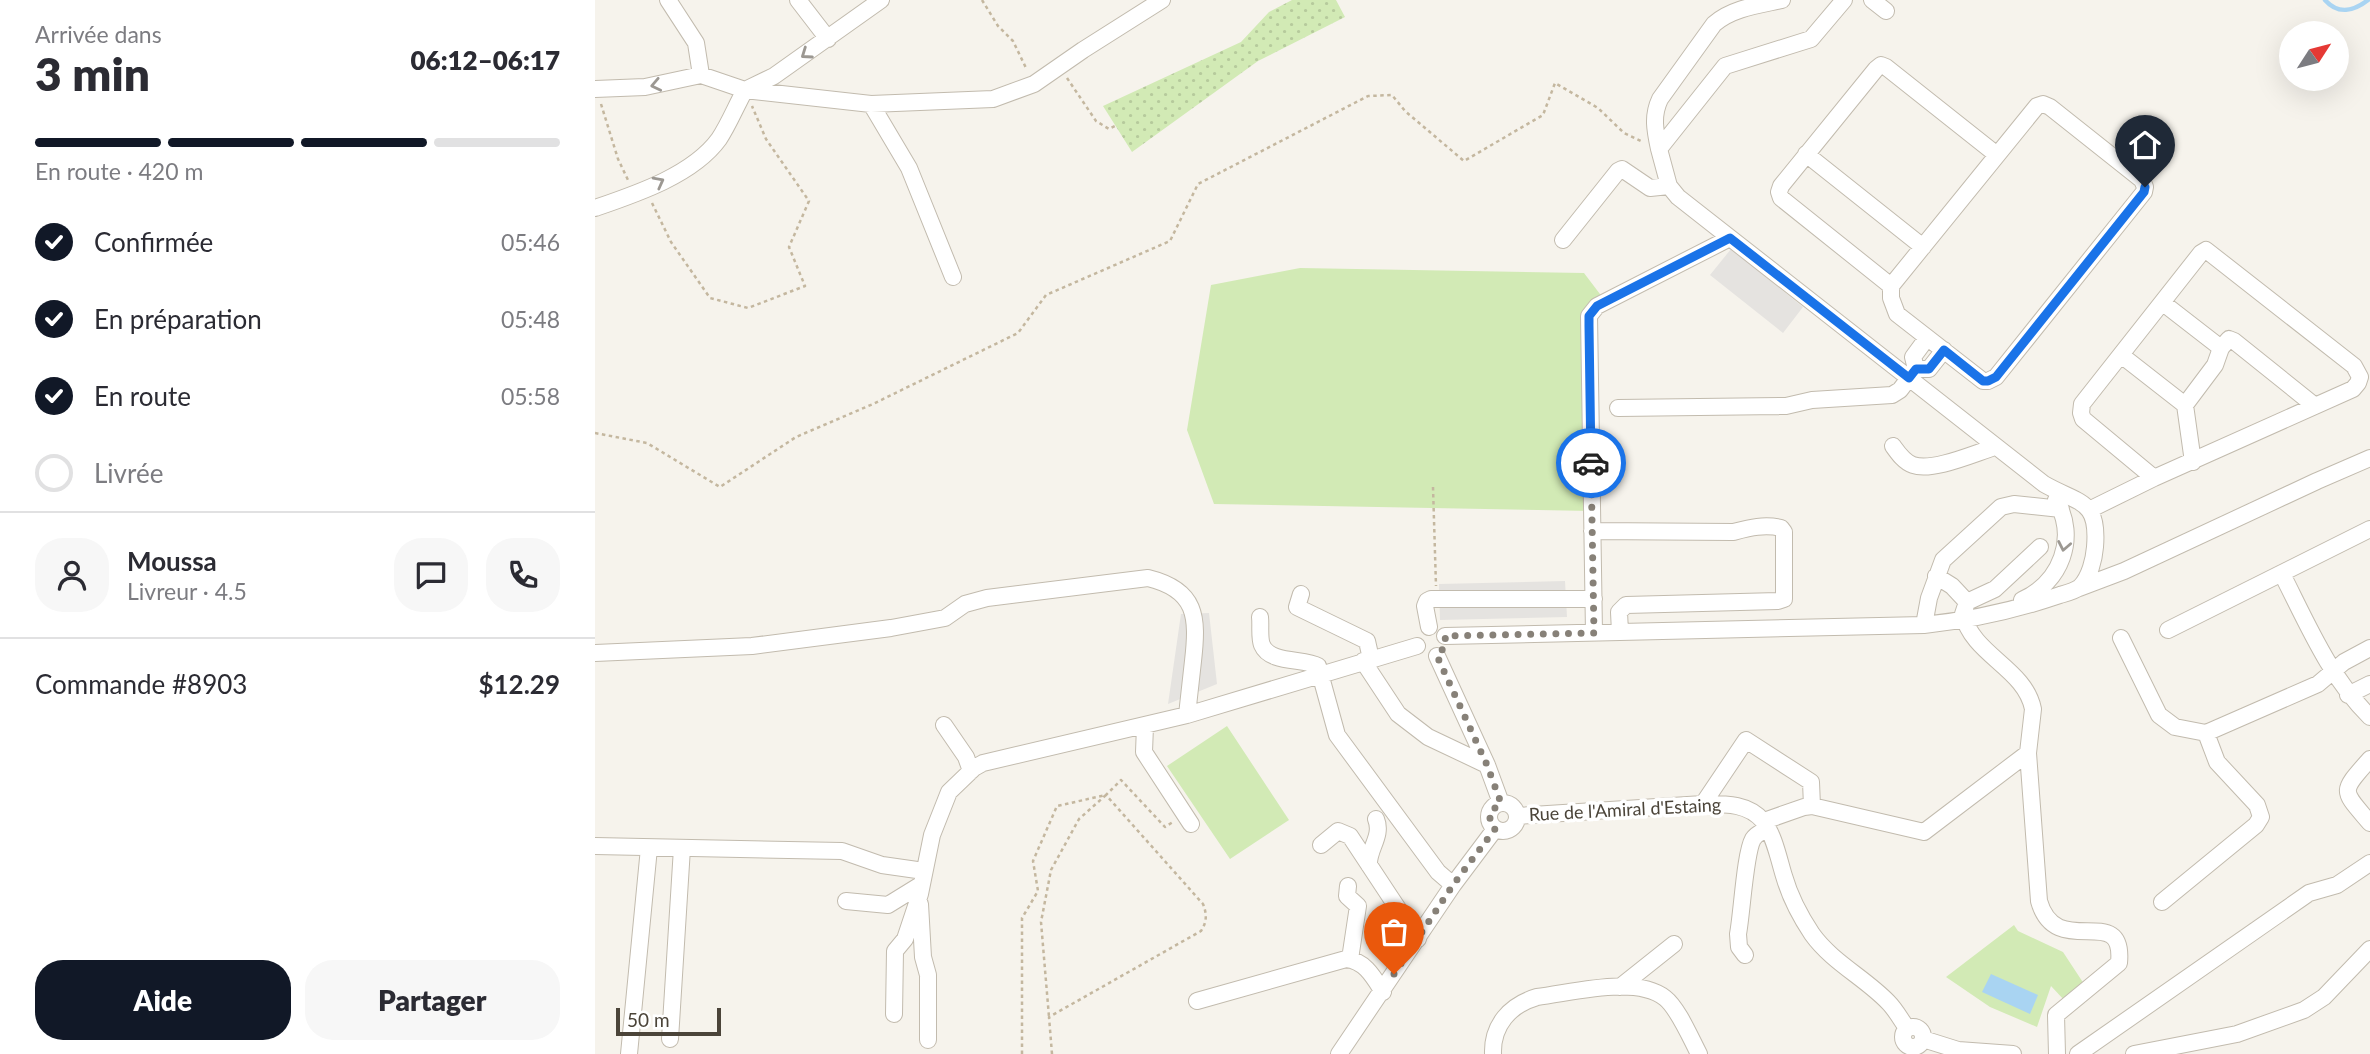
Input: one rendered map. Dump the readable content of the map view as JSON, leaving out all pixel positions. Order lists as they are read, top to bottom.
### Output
{
  "streets": {
    "street": ["Rue de l'Amiral d'Estaing"]
  },
  "scale_bar": "50 m",
  "north": "top right",
  "page": {
    "heading": ["3 min", "Arrivée dans", "06:12–06:17"],
    "panel": [
      "Moussa",
      "Livreur · 4.5",
      "Commande #8903",
      "$12.29"
    ],
    "bar": "En route · 420 m",
    "list": [
      ["Confirmée", "05:46"],
      ["En préparation", "05:48"],
      ["En route", "05:58"],
      "Livrée"
    ],
    "buttons": ["Aide", "Partager"],
    "scale": "50 m"
  }
}
